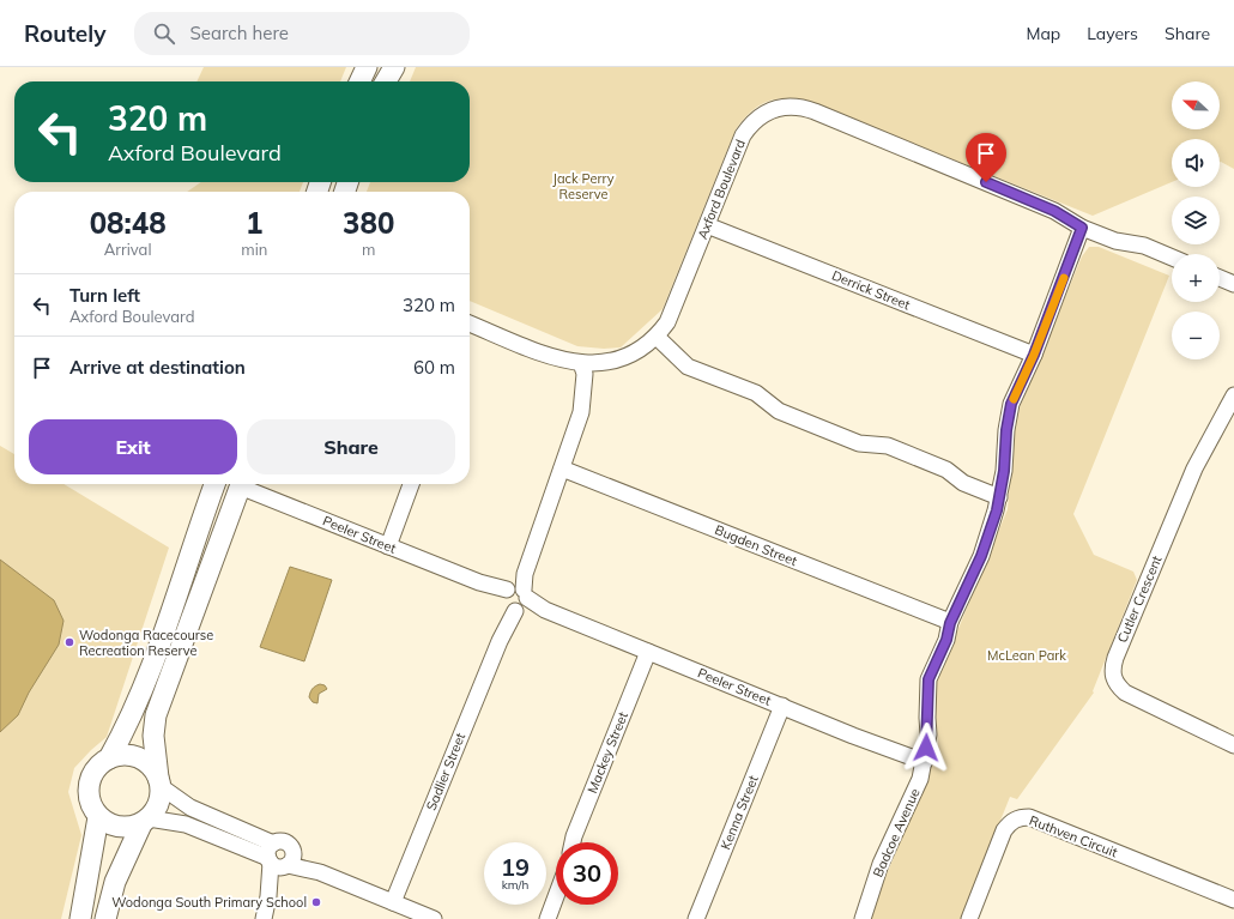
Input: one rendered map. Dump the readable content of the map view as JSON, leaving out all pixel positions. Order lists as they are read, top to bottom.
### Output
{
  "streets": {
    "street": [
      "Axford Boulevard",
      "Derrick Street",
      "Peeler Street",
      "Bugden Street",
      "Cutler Crescent",
      "Mackey Street",
      "Sadlier Street",
      "Kenna Street",
      "Badcoe Avenue",
      "Ruthven Circuit"
    ]
  },
  "crossings": [
    ["Axford Boulevard", "Derrick Street"],
    ["Axford Boulevard", "Sadlier Street"],
    ["Axford Boulevard", "Badcoe Avenue"],
    ["Derrick Street", "Badcoe Avenue"],
    ["Peeler Street", "Mackey Street"],
    ["Peeler Street", "Sadlier Street"],
    ["Peeler Street", "Kenna Street"],
    ["Peeler Street", "Badcoe Avenue"],
    ["Bugden Street", "Sadlier Street"],
    ["Bugden Street", "Badcoe Avenue"]
  ],
  "parks": ["Jack Perry Reserve", "McLean Park"],
  "places": ["Wodonga Racecourse Recreation Reserve", "Wodonga South Primary School"],
  "north": "left",
  "page": {
    "header": "Routely",
    "search": "Search here",
    "nav": ["Map", "Layers", "Share"],
    "map_buttons": ["+", "−"],
    "turn": ["320 m", "Axford Boulevard"],
    "eta": [
      "08:48",
      "Arrival",
      "1",
      "min",
      "380",
      "m"
    ],
    "list": [
      {
        "name": "Turn left",
        "note": "Axford Boulevard",
        "value": "320 m"
      },
      {
        "name": "Arrive at destination",
        "value": "60 m"
      }
    ],
    "buttons": ["Exit", "Share"],
    "speed": "19 km/h",
    "limit": "30"
  }
}
